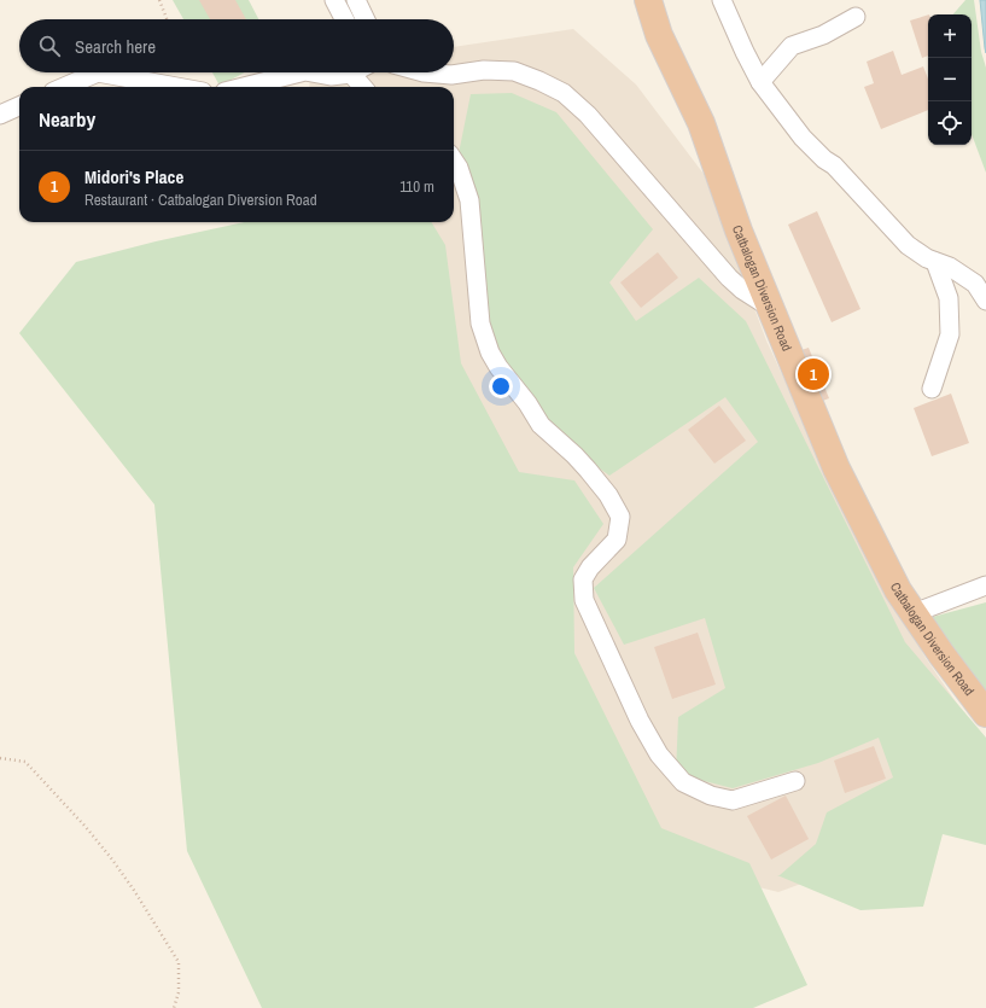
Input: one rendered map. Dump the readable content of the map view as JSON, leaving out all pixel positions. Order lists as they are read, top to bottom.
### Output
{
  "streets": {
    "highway": ["Catbalogan Diversion Road"]
  },
  "page": {
    "map_buttons": ["+", "−"],
    "search": "Search here",
    "heading": "Nearby",
    "list": [
      {
        "mark": "1",
        "name": "Midori's Place",
        "note": "Restaurant · Catbalogan Diversion Road",
        "value": "110 m"
      }
    ],
    "pins": "1"
  }
}
